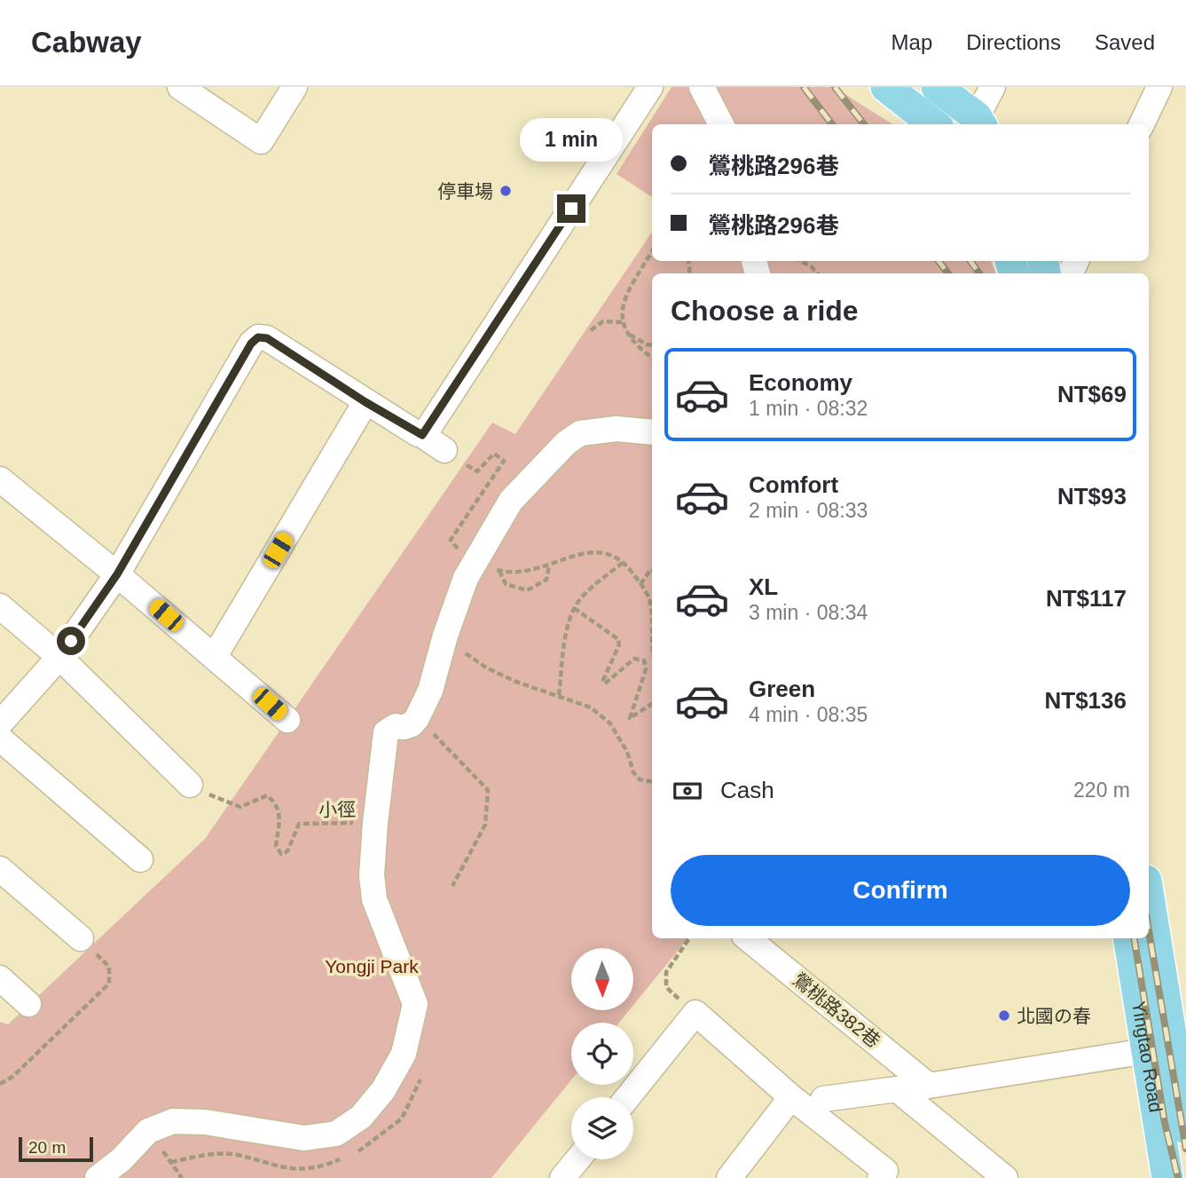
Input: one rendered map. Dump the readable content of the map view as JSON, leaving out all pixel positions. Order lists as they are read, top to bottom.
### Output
{
  "streets": {
    "main road": ["Yingtao Road"],
    "street": ["鶯桃路382巷"],
    "path": ["小徑"]
  },
  "parks": ["Yongji Park"],
  "places": ["停車場", "北國の春"],
  "scale_bar": "20 m",
  "north": "bottom",
  "page": {
    "header": "Cabway",
    "nav": ["Map", "Directions", "Saved"],
    "bubble": "1 min",
    "banner": ["鶯桃路296巷", "鶯桃路296巷"],
    "heading": "Choose a ride",
    "list": [
      {
        "name": "Economy",
        "note": "1 min · 08:32",
        "value": "NT$69"
      },
      {
        "name": "Comfort",
        "note": "2 min · 08:33",
        "value": "NT$93"
      },
      {
        "name": "XL",
        "note": "3 min · 08:34",
        "value": "NT$117"
      },
      {
        "name": "Green",
        "note": "4 min · 08:35",
        "value": "NT$136"
      }
    ],
    "pay": ["Cash", "220 m"],
    "buttons": "Confirm",
    "scale": "20 m"
  }
}
